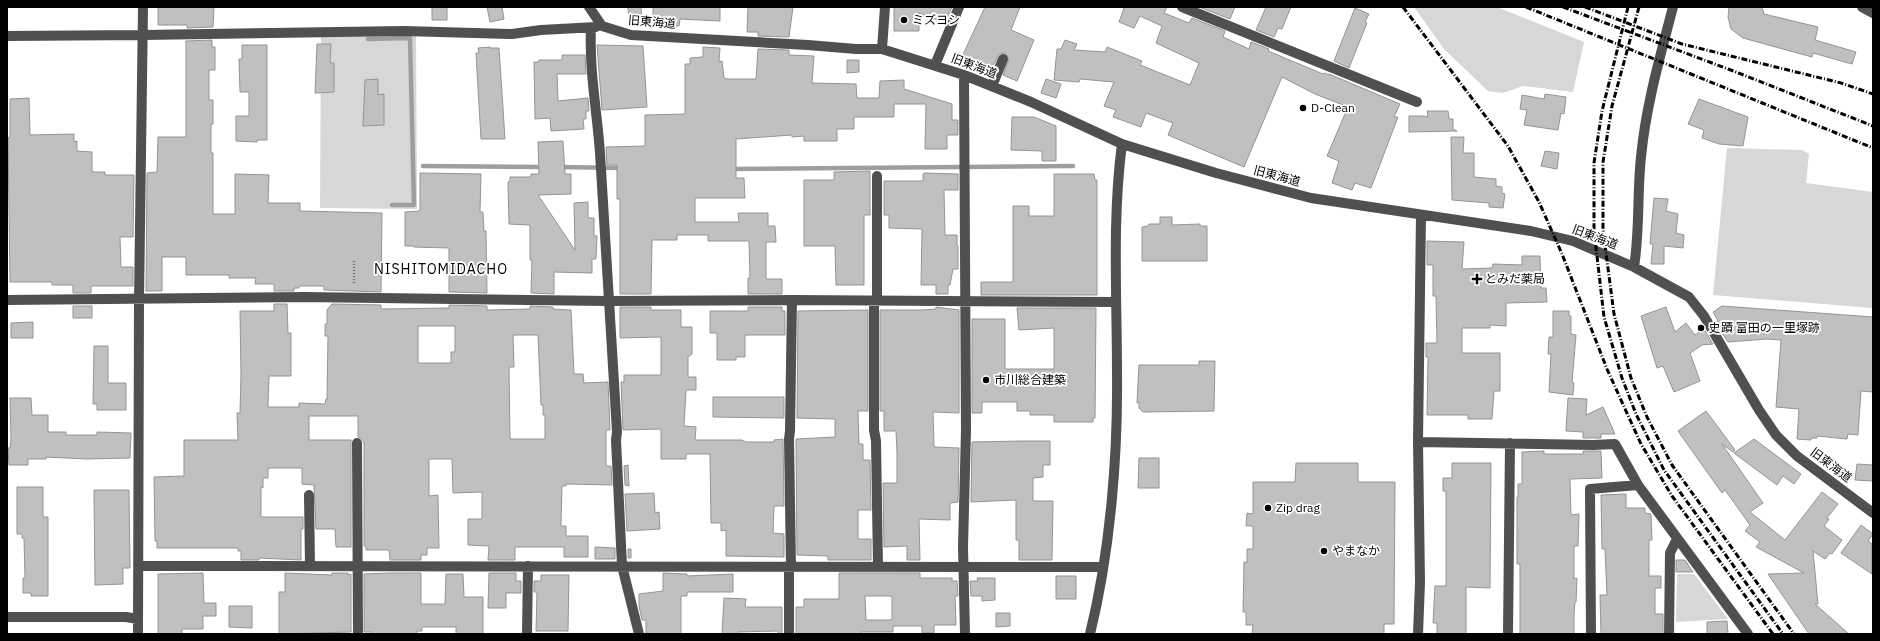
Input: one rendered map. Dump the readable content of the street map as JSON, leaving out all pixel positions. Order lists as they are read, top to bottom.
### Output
{
  "streets": {
    "street": ["旧東海道"]
  },
  "districts": ["NISHITOMIDACHO"],
  "places": {
    "other": [
      "ミズヨシ",
      "D-Clean",
      "史蹟 富田の一里塚跡",
      "市川総合建築",
      "Zip drag",
      "やまなか"
    ],
    "health": ["とみだ薬局"]
  }
}
